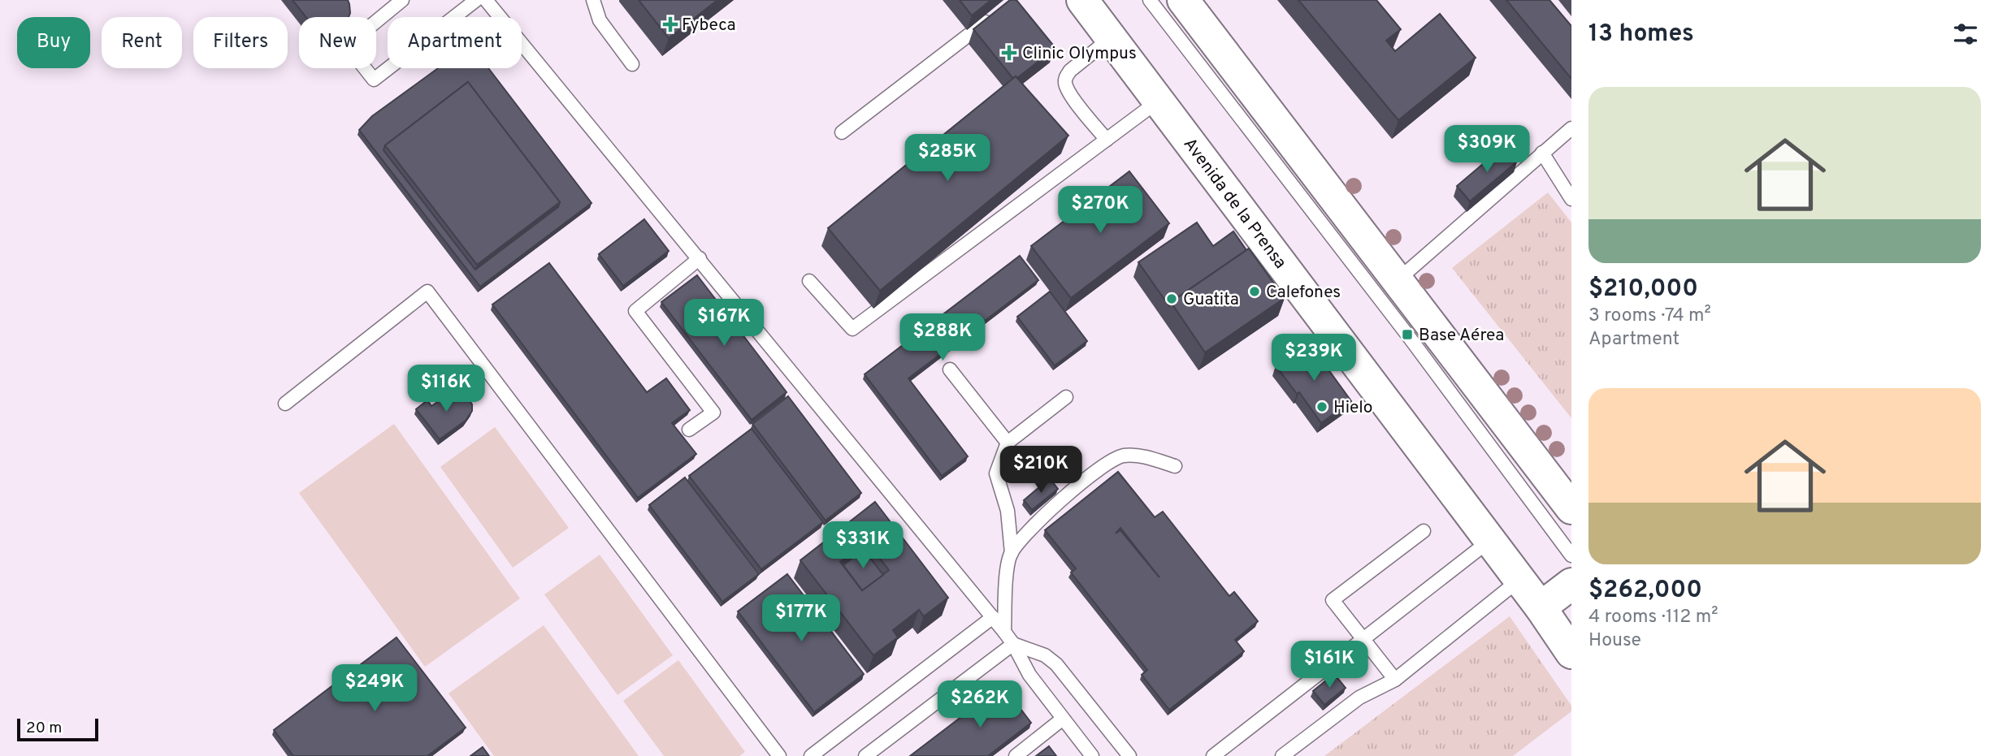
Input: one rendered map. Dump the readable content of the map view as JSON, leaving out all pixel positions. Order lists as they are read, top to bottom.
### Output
{
  "streets": {
    "main road": ["Avenida de la Prensa"]
  },
  "places": {
    "health": ["Fybeca", "Clinic Olympus"],
    "other": ["Calefones", "Guatita", "Hielo"],
    "transit": ["Base Aérea"]
  },
  "scale_bar": "20 m",
  "page": {
    "heading": "13 homes",
    "chip": [
      "Buy",
      "Rent",
      "Filters",
      "New",
      "Apartment"
    ],
    "list": [
      {
        "name": "$210,000",
        "note": "3 rooms · 74 m² · Apartment"
      },
      {
        "name": "$262,000",
        "note": "4 rooms · 112 m² · House"
      }
    ],
    "price": [
      "$309K",
      "$285K",
      "$270K",
      "$167K",
      "$288K",
      "$239K",
      "$116K",
      "$210K",
      "$331K",
      "$177K",
      "$161K",
      "$249K",
      "$262K"
    ],
    "scale": "20 m"
  }
}
